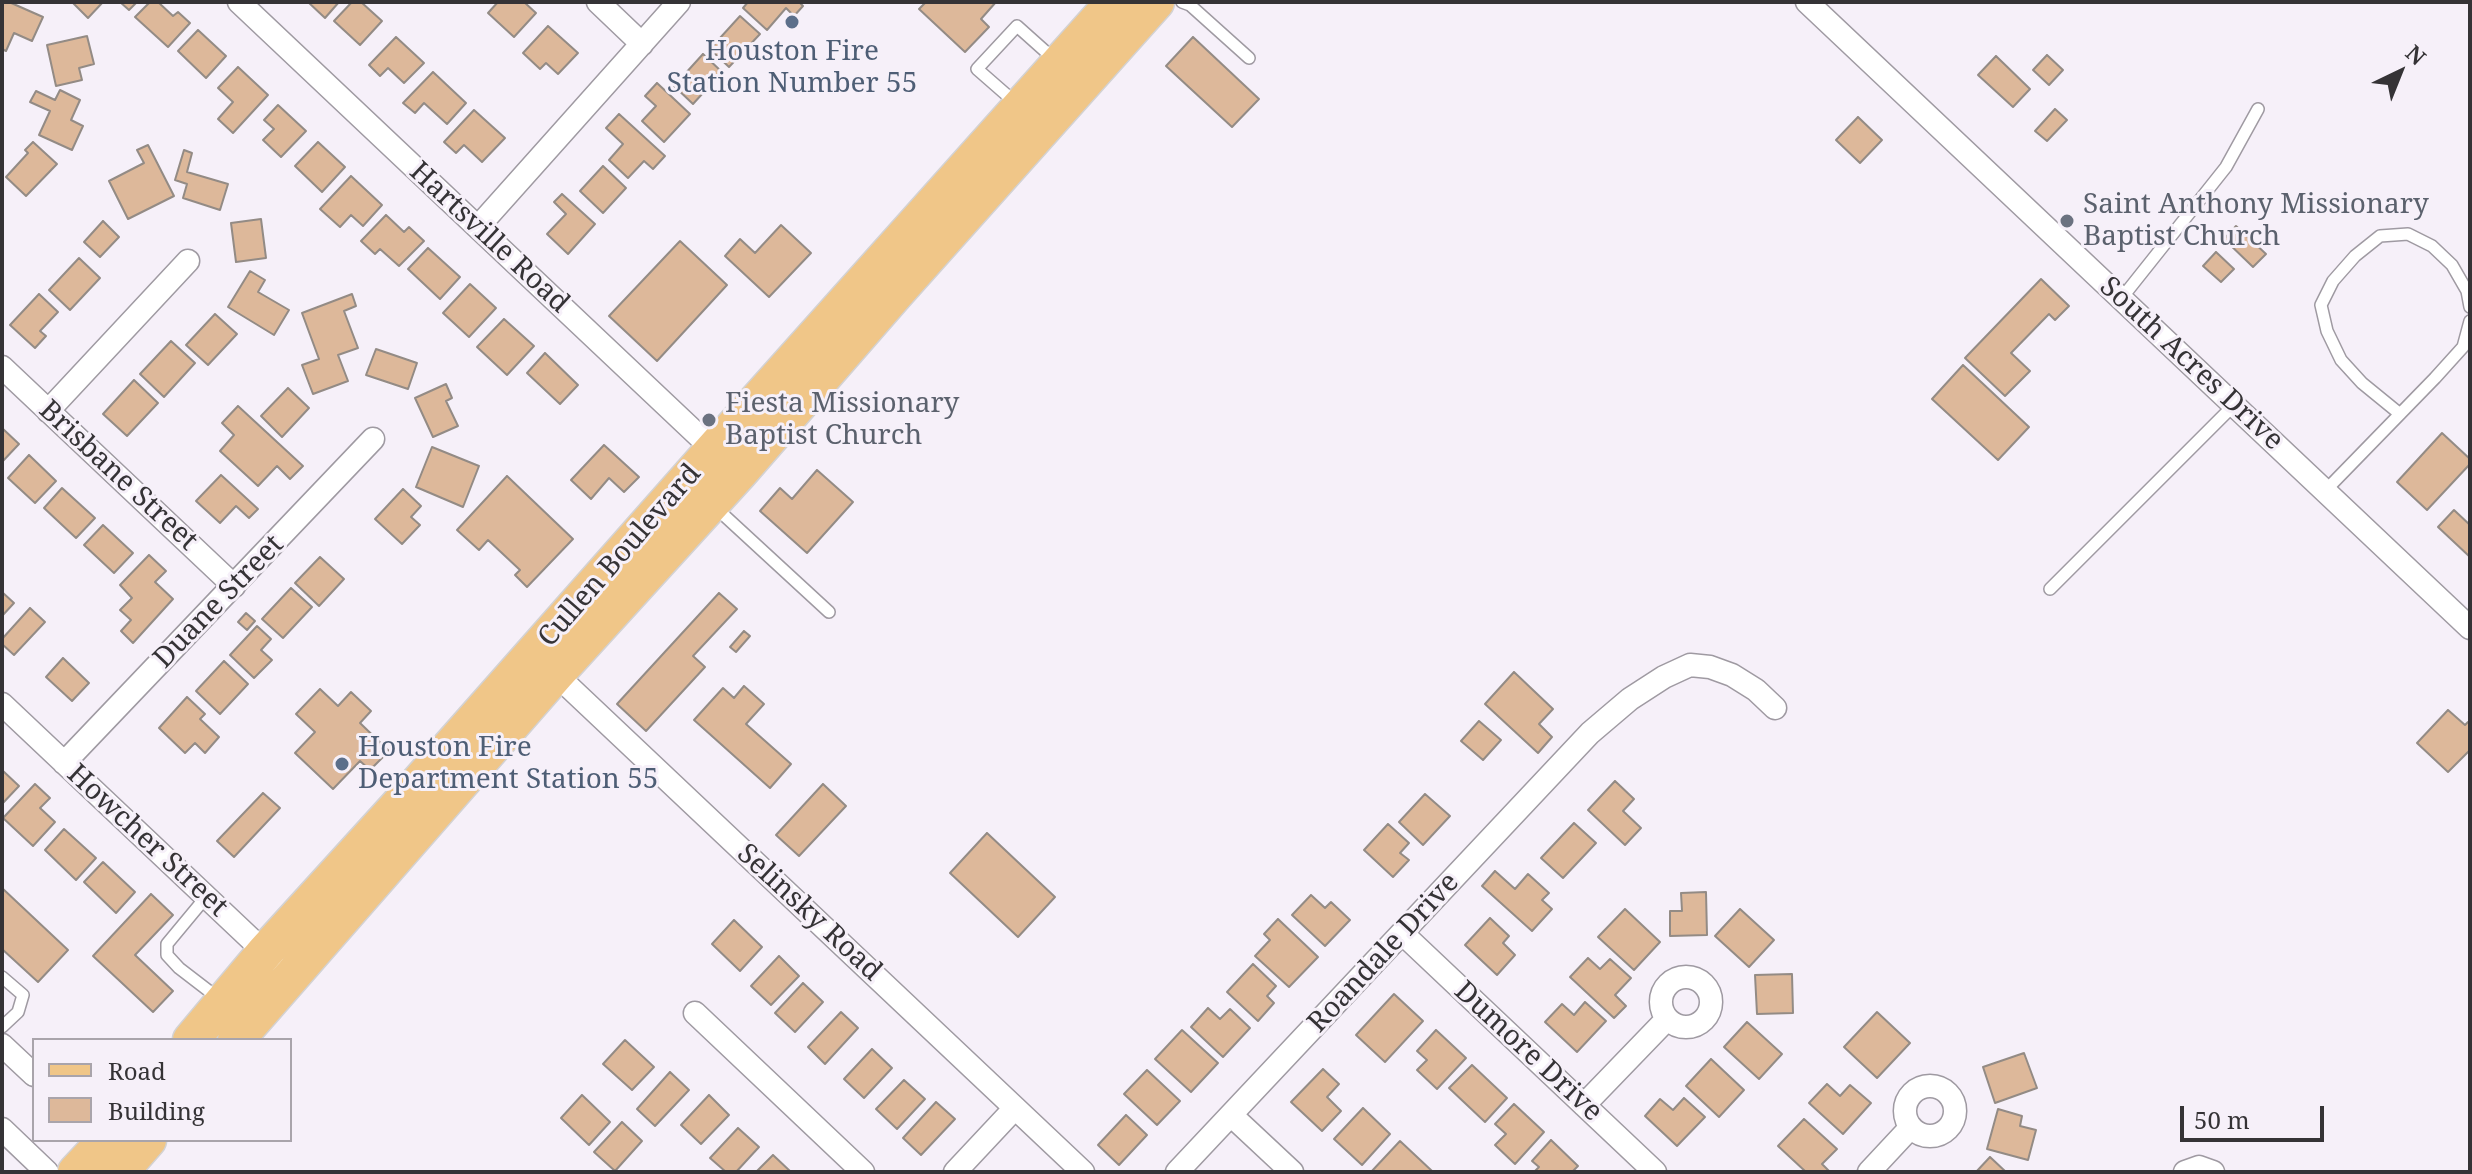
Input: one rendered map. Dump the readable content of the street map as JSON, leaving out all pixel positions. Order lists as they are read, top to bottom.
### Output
{
  "streets": {
    "main road": ["Cullen Boulevard"],
    "street": [
      "Hartsville Road",
      "South Acres Drive",
      "Brisbane Street",
      "Duane Street",
      "Howcher Street",
      "Selinsky Road",
      "Roandale Drive",
      "Dumore Drive"
    ]
  },
  "crossings": [
    ["Hartsville Road", "Cullen Boulevard"],
    ["Brisbane Street", "Duane Street"],
    ["Cullen Boulevard", "Howcher Street"],
    ["Cullen Boulevard", "Selinsky Road"],
    ["Duane Street", "Howcher Street"],
    ["Roandale Drive", "Dumore Drive"]
  ],
  "places": [
    "Houston Fire Station Number 55",
    "Saint Anthony Missionary Baptist Church",
    "Fiesta Missionary Baptist Church",
    "Houston Fire Department Station 55"
  ],
  "legend": ["Road", "Building"],
  "scale_bar": "50 m",
  "north": "top right"
}
